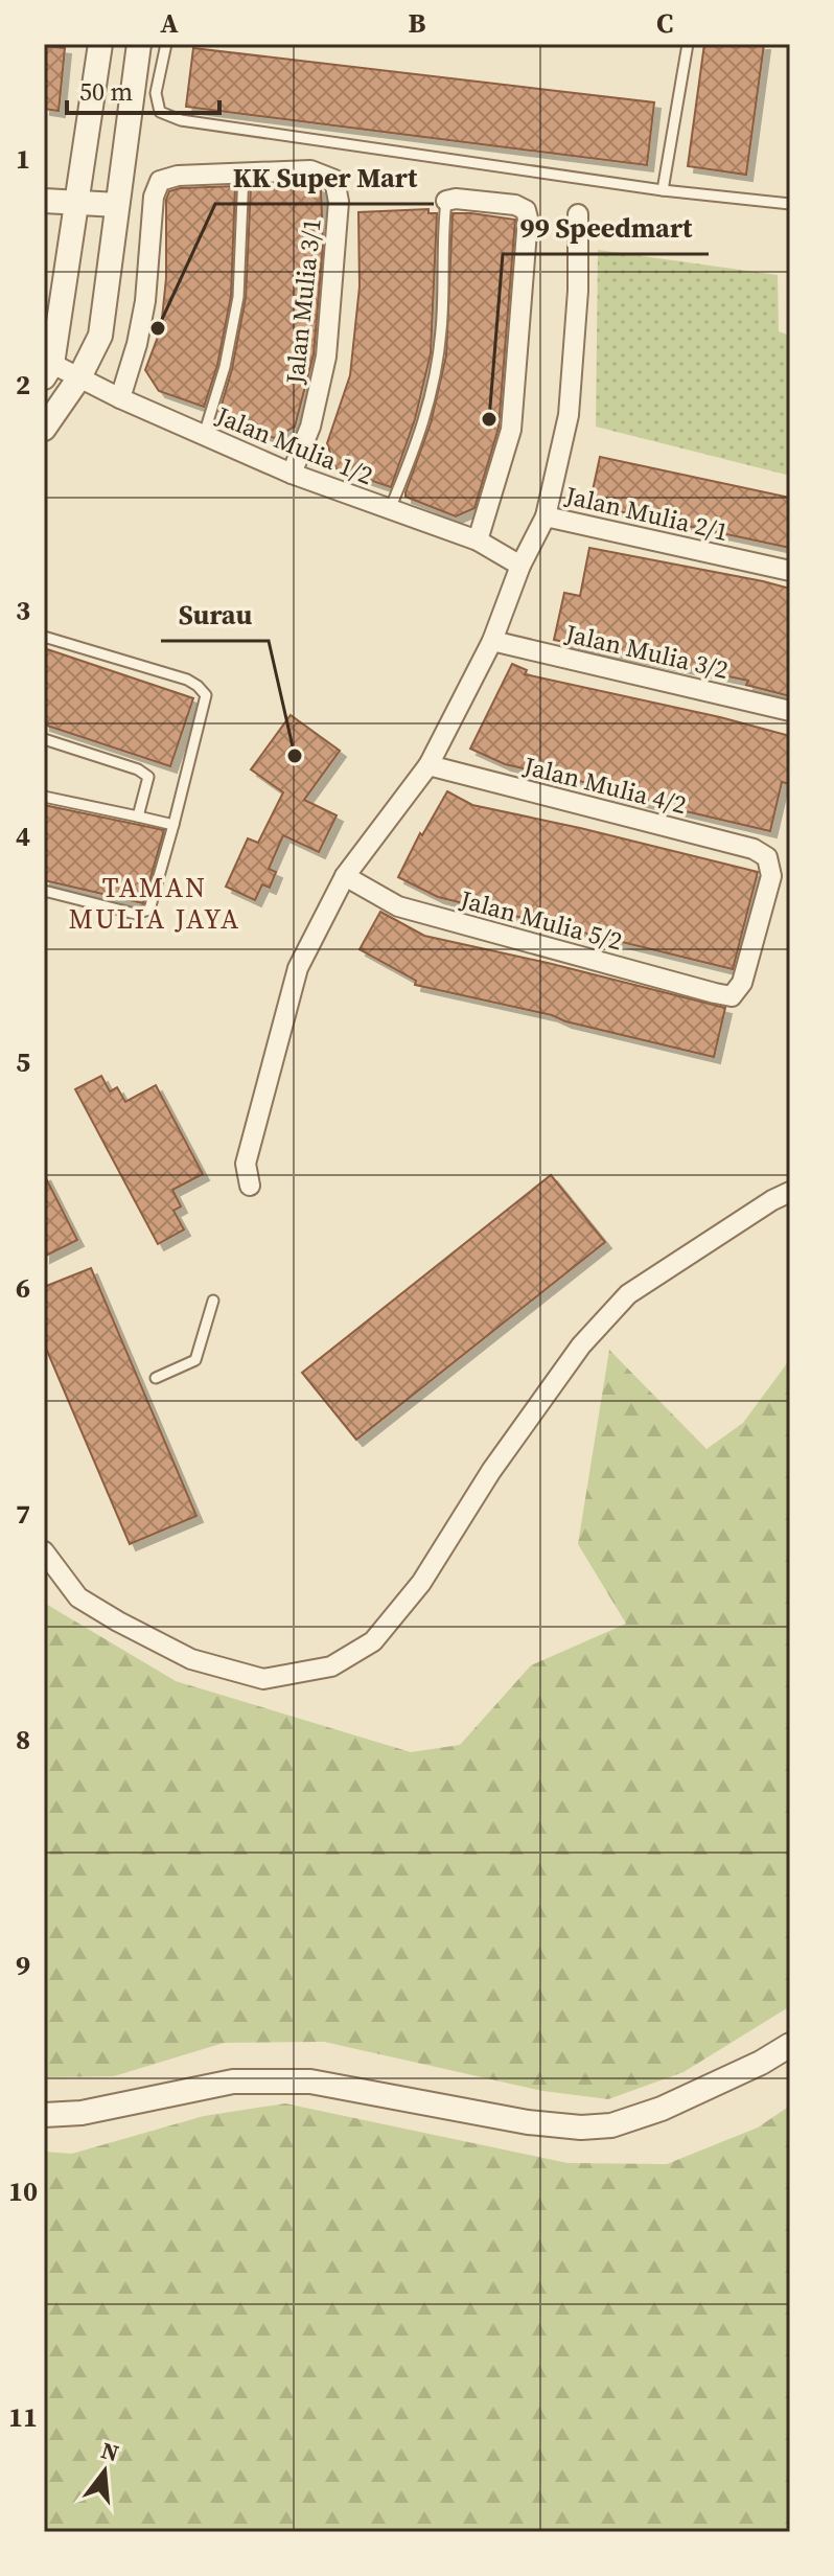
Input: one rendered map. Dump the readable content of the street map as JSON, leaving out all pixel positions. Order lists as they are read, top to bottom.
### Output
{
  "streets": {
    "street": [
      "Jalan Mulia 3/1",
      "Jalan Mulia 1/2",
      "Jalan Mulia 2/1",
      "Jalan Mulia 3/2",
      "Jalan Mulia 4/2",
      "Jalan Mulia 5/2"
    ]
  },
  "crossings": [
    ["Jalan Mulia 3/1", "Jalan Mulia 1/2"],
    ["Jalan Mulia 1/2", "Jalan Mulia 2/1"],
    ["Jalan Mulia 2/1", "Jalan Mulia 3/2"],
    ["Jalan Mulia 2/1", "Jalan Mulia 4/2"],
    ["Jalan Mulia 2/1", "Jalan Mulia 5/2"],
    ["Jalan Mulia 4/2", "Jalan Mulia 5/2"]
  ],
  "districts": ["TAMAN MULIA JAYA"],
  "places": ["KK Super Mart", "99 Speedmart", "Surau"],
  "scale_bar": "50 m",
  "north": "top",
  "grid": {
    "columns": ["A", "B", "C"],
    "rows": [
      "1",
      "2",
      "3",
      "4",
      "5",
      "6",
      "7",
      "8",
      "9",
      "10",
      "11"
    ]
  }
}
